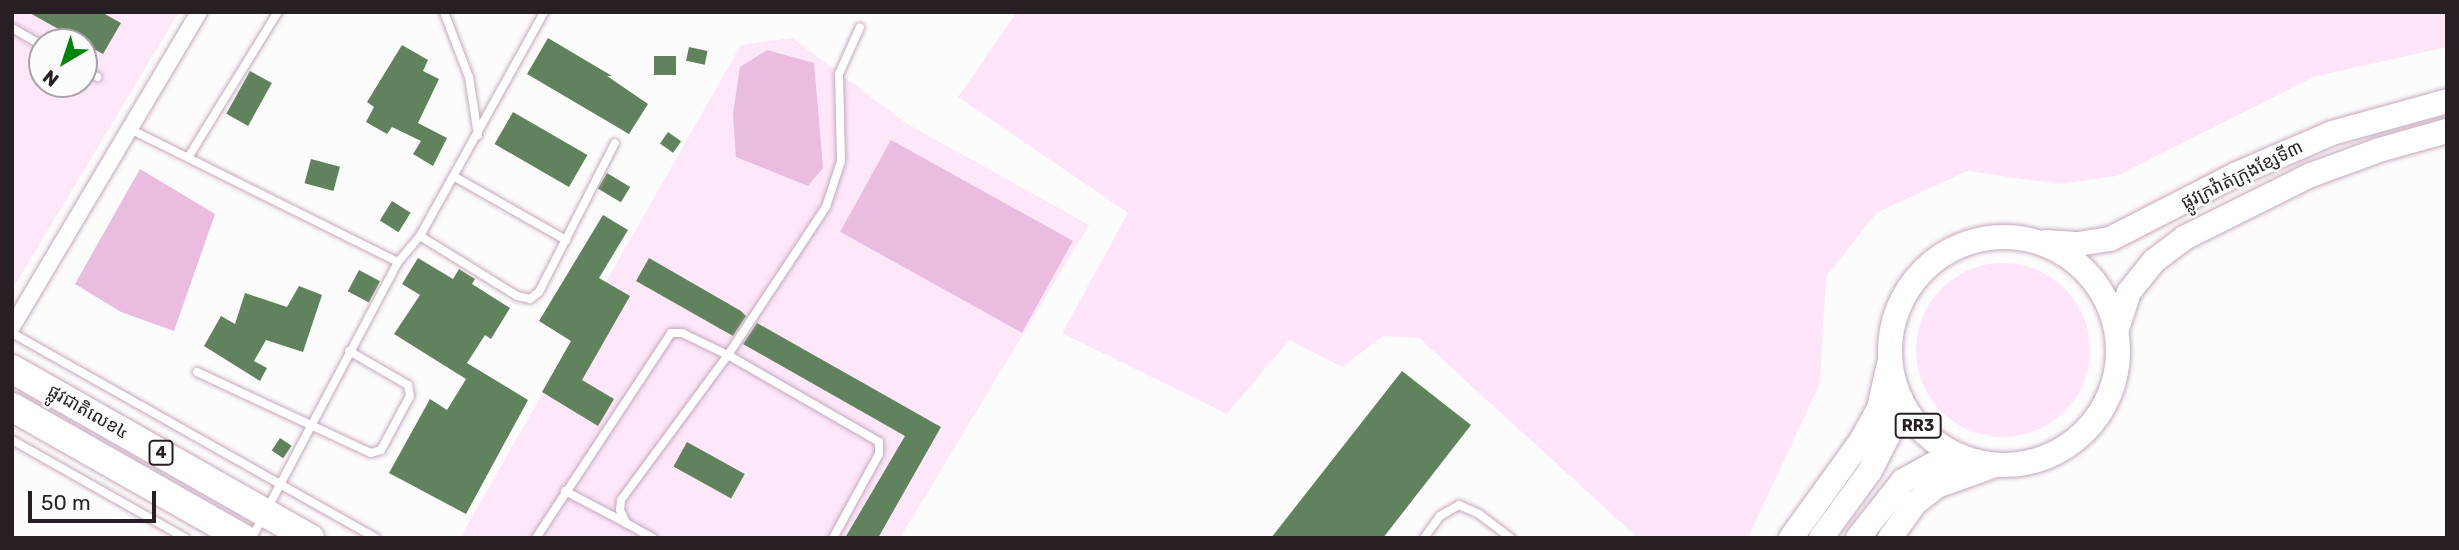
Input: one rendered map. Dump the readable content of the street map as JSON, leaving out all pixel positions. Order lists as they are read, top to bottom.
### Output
{
  "streets": {
    "highway": ["ផ្លូវជាតិលេខ៤", "4"],
    "main road": ["ផ្លូវក្រវ៉ាត់ក្រុងខ្សែទី៣", "RR3"]
  },
  "crossings": [
    ["ផ្លូវក្រវ៉ាត់ក្រុងខ្សែទី៣", "RR3"]
  ],
  "scale_bar": "50 m",
  "north": "bottom left"
}
